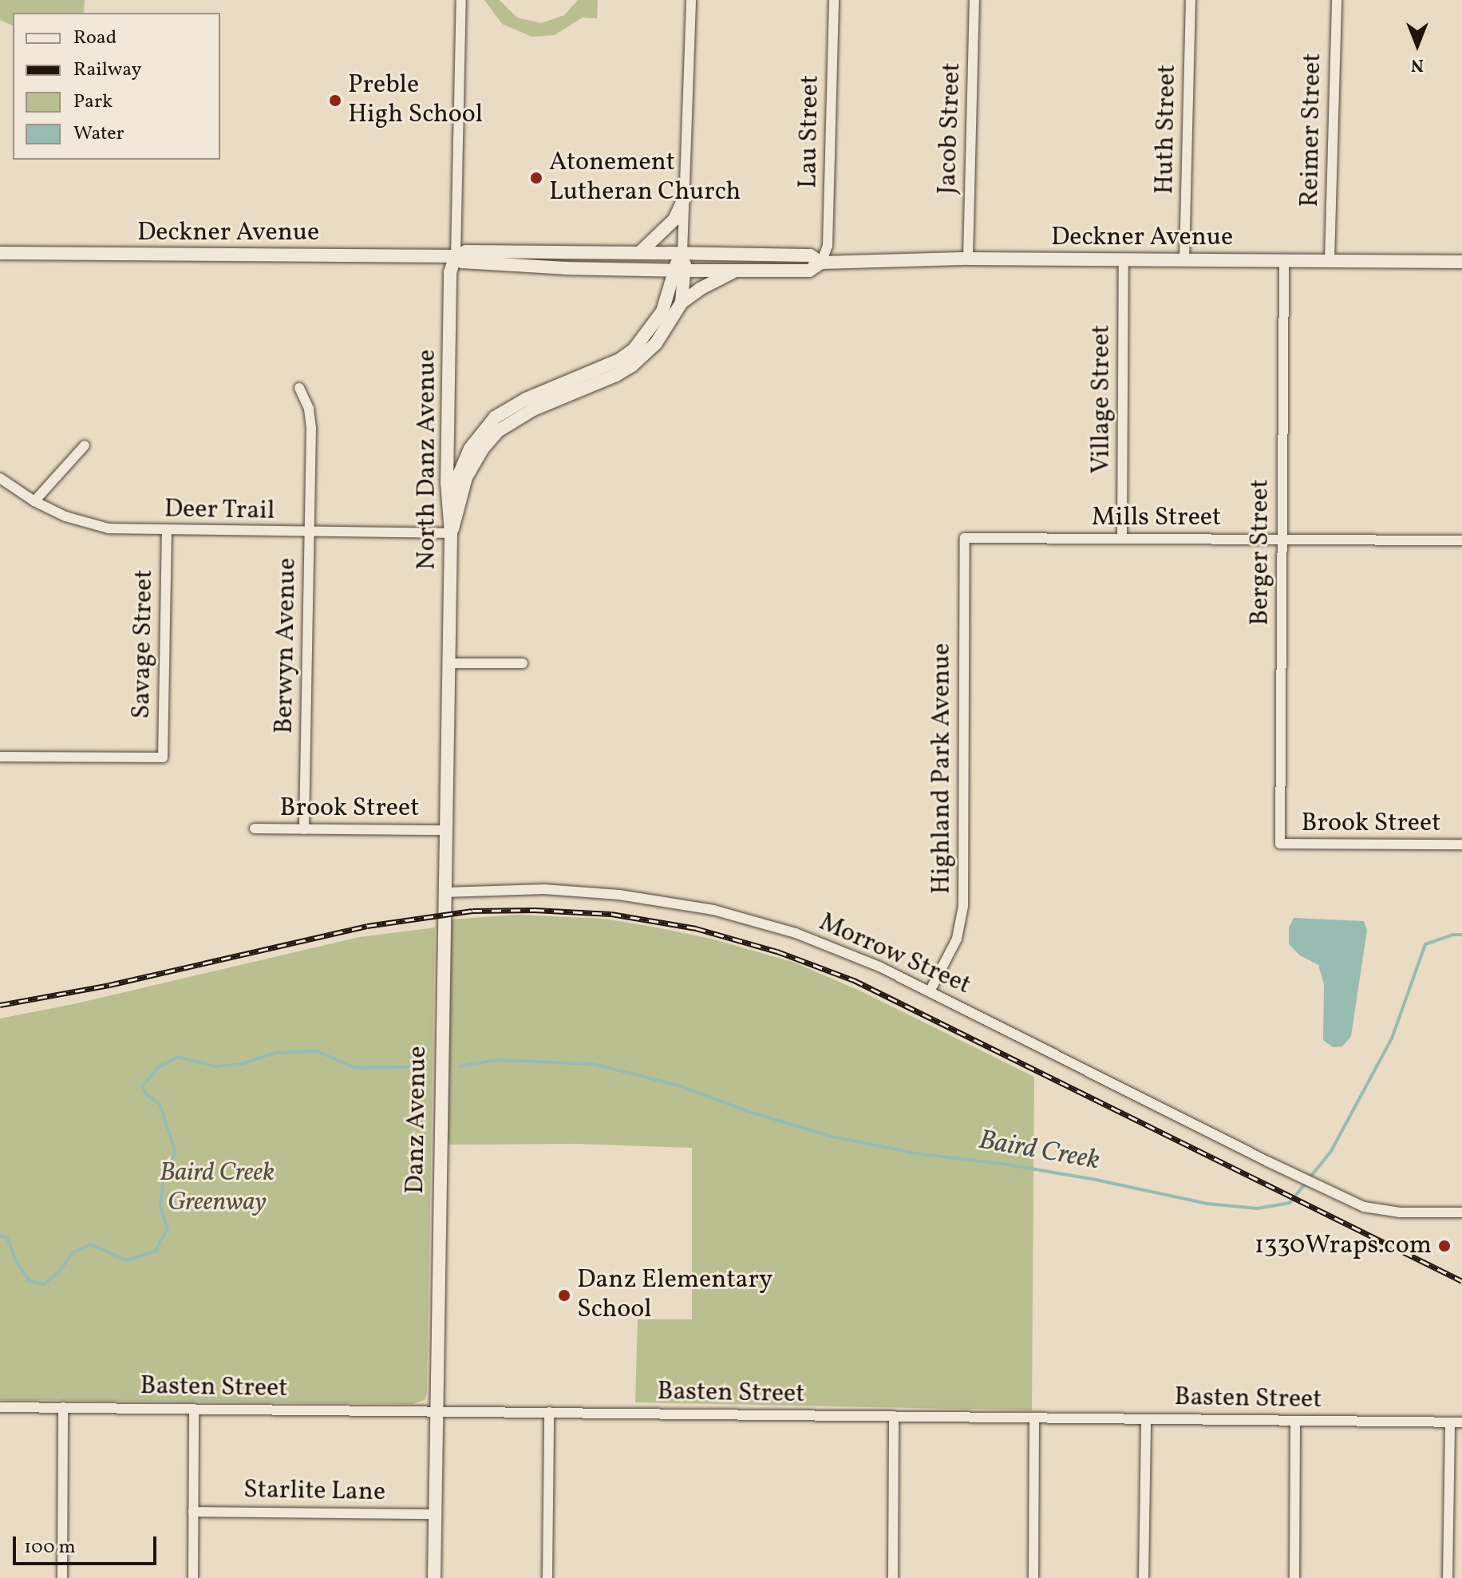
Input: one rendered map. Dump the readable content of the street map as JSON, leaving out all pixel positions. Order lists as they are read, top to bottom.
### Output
{
  "streets": {
    "street": [
      "Jacob Street",
      "Huth Street",
      "Reimer Street",
      "Lau Street",
      "Deckner Avenue",
      "Village Street",
      "North Danz Avenue",
      "Deer Trail",
      "Mills Street",
      "Berger Street",
      "Savage Street",
      "Berwyn Avenue",
      "Highland Park Avenue",
      "Brook Street",
      "Morrow Street",
      "Danz Avenue",
      "Basten Street",
      "Starlite Lane"
    ]
  },
  "crossings": [
    ["Jacob Street", "Deckner Avenue"],
    ["Huth Street", "Deckner Avenue"],
    ["Reimer Street", "Deckner Avenue"],
    ["Lau Street", "Deckner Avenue"],
    ["Deckner Avenue", "Village Street"],
    ["Deckner Avenue", "North Danz Avenue"],
    ["Deckner Avenue", "Berger Street"],
    ["Village Street", "Mills Street"],
    ["North Danz Avenue", "Deer Trail"],
    ["North Danz Avenue", "Danz Avenue"],
    ["Deer Trail", "Savage Street"],
    ["Deer Trail", "Berwyn Avenue"],
    ["Mills Street", "Berger Street"],
    ["Mills Street", "Highland Park Avenue"],
    ["Berger Street", "Brook Street"],
    ["Berwyn Avenue", "Brook Street"],
    ["Highland Park Avenue", "Morrow Street"],
    ["Brook Street", "Danz Avenue"],
    ["Morrow Street", "Danz Avenue"],
    ["Danz Avenue", "Basten Street"],
    ["Danz Avenue", "Starlite Lane"]
  ],
  "water": ["Baird Creek"],
  "parks": ["Baird Creek Greenway"],
  "places": [
    "Preble High School",
    "Atonement Lutheran Church",
    "1330Wraps.com",
    "Danz Elementary School"
  ],
  "legend": [
    "Road",
    "Railway",
    "Park",
    "Water"
  ],
  "scale_bar": "100 m",
  "north": "bottom"
}
